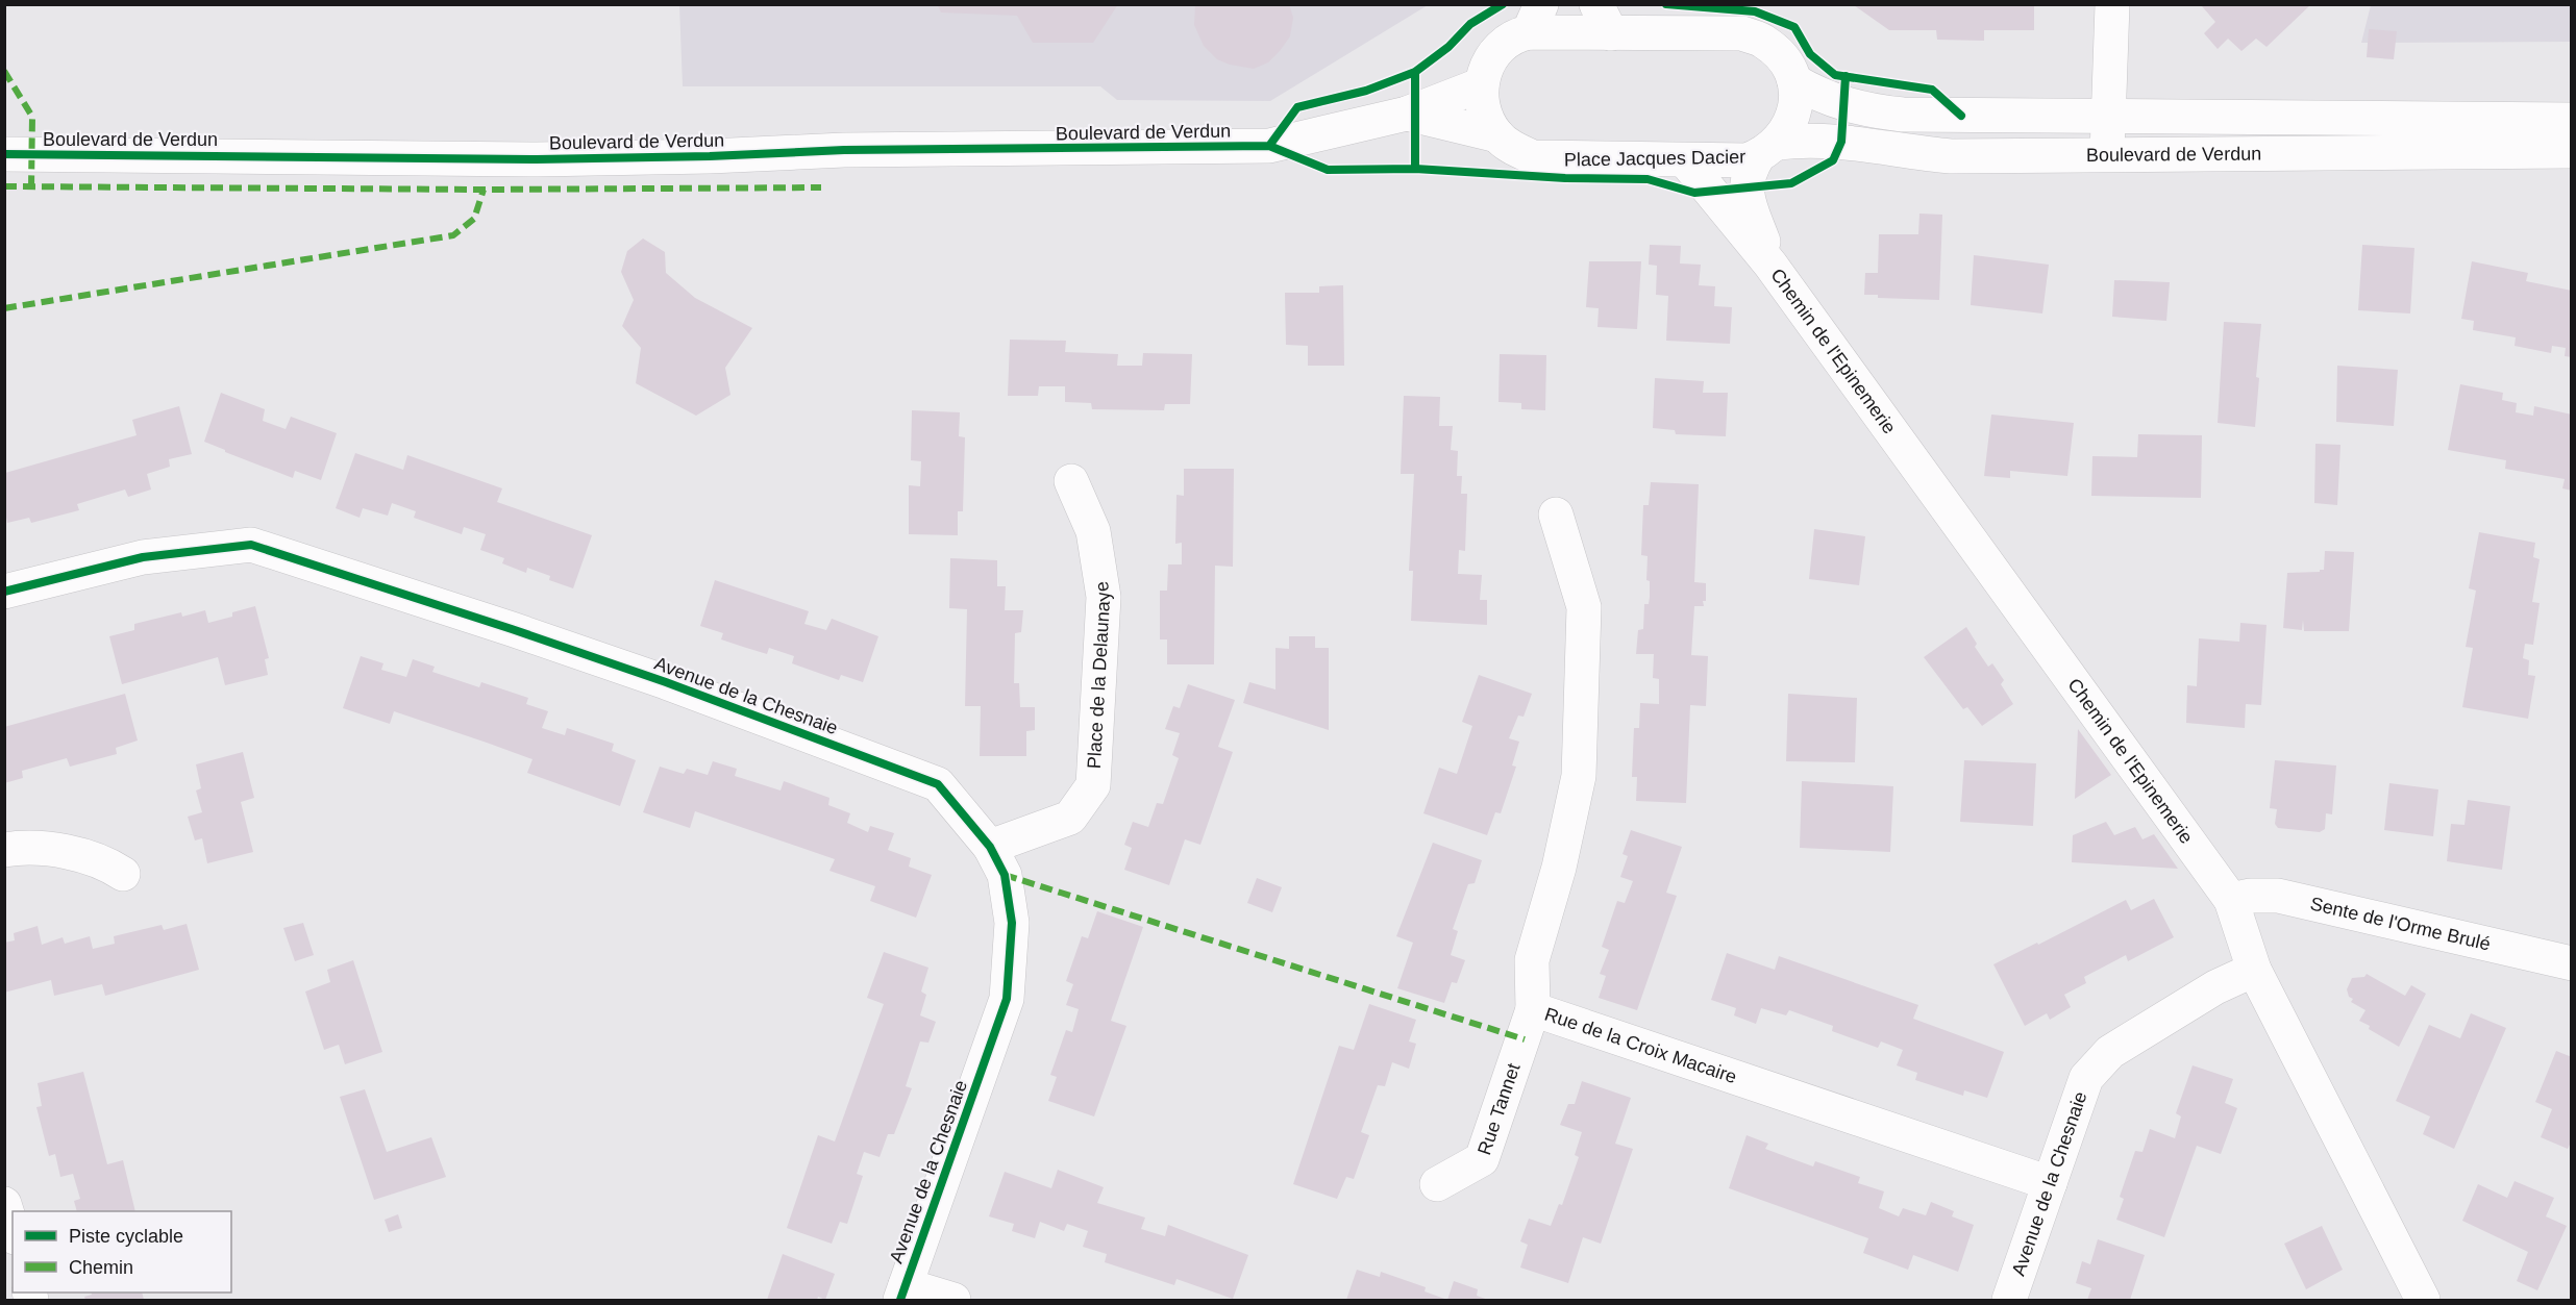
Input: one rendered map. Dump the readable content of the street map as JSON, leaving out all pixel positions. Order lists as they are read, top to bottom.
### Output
{
  "streets": {
    "street": [
      "Boulevard de Verdun",
      "Place Jacques Dacier",
      "Chemin de l'Epinemerie",
      "Place de la Delaunaye",
      "Avenue de la Chesnaie",
      "Sente de l'Orme Brulé",
      "Rue de la Croix Macaire",
      "Rue Tannet"
    ]
  },
  "crossings": [
    ["Boulevard de Verdun", "Place Jacques Dacier"],
    ["Boulevard de Verdun", "Chemin de l'Epinemerie"],
    ["Place Jacques Dacier", "Chemin de l'Epinemerie"],
    ["Chemin de l'Epinemerie", "Avenue de la Chesnaie"],
    ["Chemin de l'Epinemerie", "Sente de l'Orme Brulé"],
    ["Place de la Delaunaye", "Avenue de la Chesnaie"],
    ["Avenue de la Chesnaie", "Rue de la Croix Macaire"],
    ["Rue de la Croix Macaire", "Rue Tannet"]
  ],
  "legend": ["Piste cyclable", "Chemin"]
}
